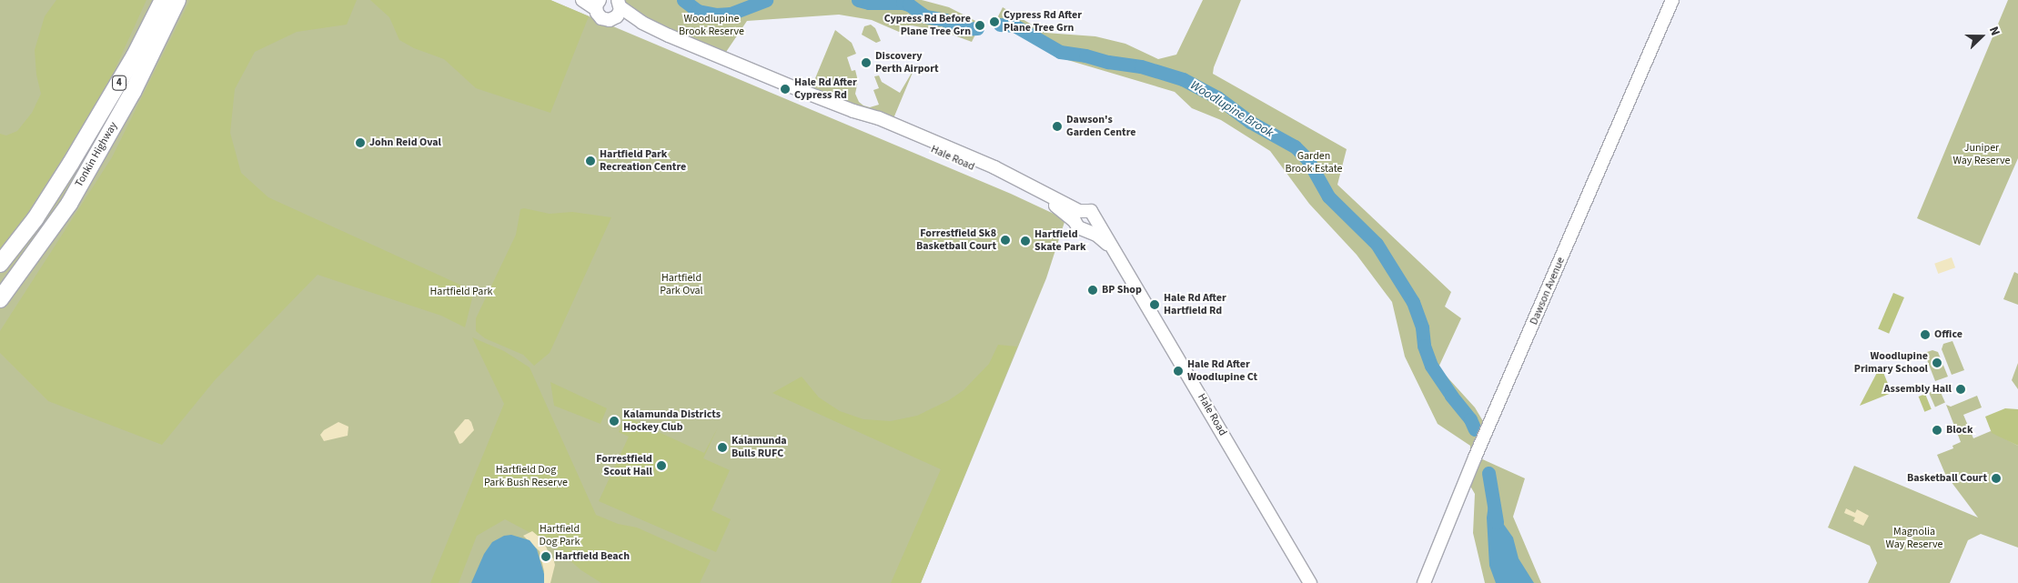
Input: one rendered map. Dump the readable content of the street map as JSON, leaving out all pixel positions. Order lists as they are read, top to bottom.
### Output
{
  "streets": {
    "highway": ["4", "Tonkin Highway"],
    "main road": ["Hale Road", "Dawson Avenue"]
  },
  "water": ["Woodlupine Brook"],
  "parks": [
    "Woodlupine Brook Reserve",
    "Juniper Way Reserve",
    "Garden Brook Estate",
    "Hartfield Park Oval",
    "Hartfield Park",
    "Hartfield Dog Park Bush Reserve",
    "Hartfield Dog Park",
    "Magnolia Way Reserve"
  ],
  "places": [
    "Cypress Rd After Plane Tree Grn",
    "Cypress Rd Before Plane Tree Grn",
    "Discovery Perth Airport",
    "Hale Rd After Cypress Rd",
    "Dawson's Garden Centre",
    "John Reid Oval",
    "Hartfield Park Recreation Centre",
    "Forrestfield Sk8 Basketball Court",
    "Hartfield Skate Park",
    "BP Shop",
    "Hale Rd After Hartfield Rd",
    "Office",
    "Woodlupine Primary School",
    "Hale Rd After Woodlupine Ct",
    "Assembly Hall",
    "Kalamunda Districts Hockey Club",
    "Block",
    "Kalamunda Bulls RUFC",
    "Forrestfield Scout Hall",
    "Basketball Court",
    "Hartfield Beach"
  ],
  "north": "right"
}
